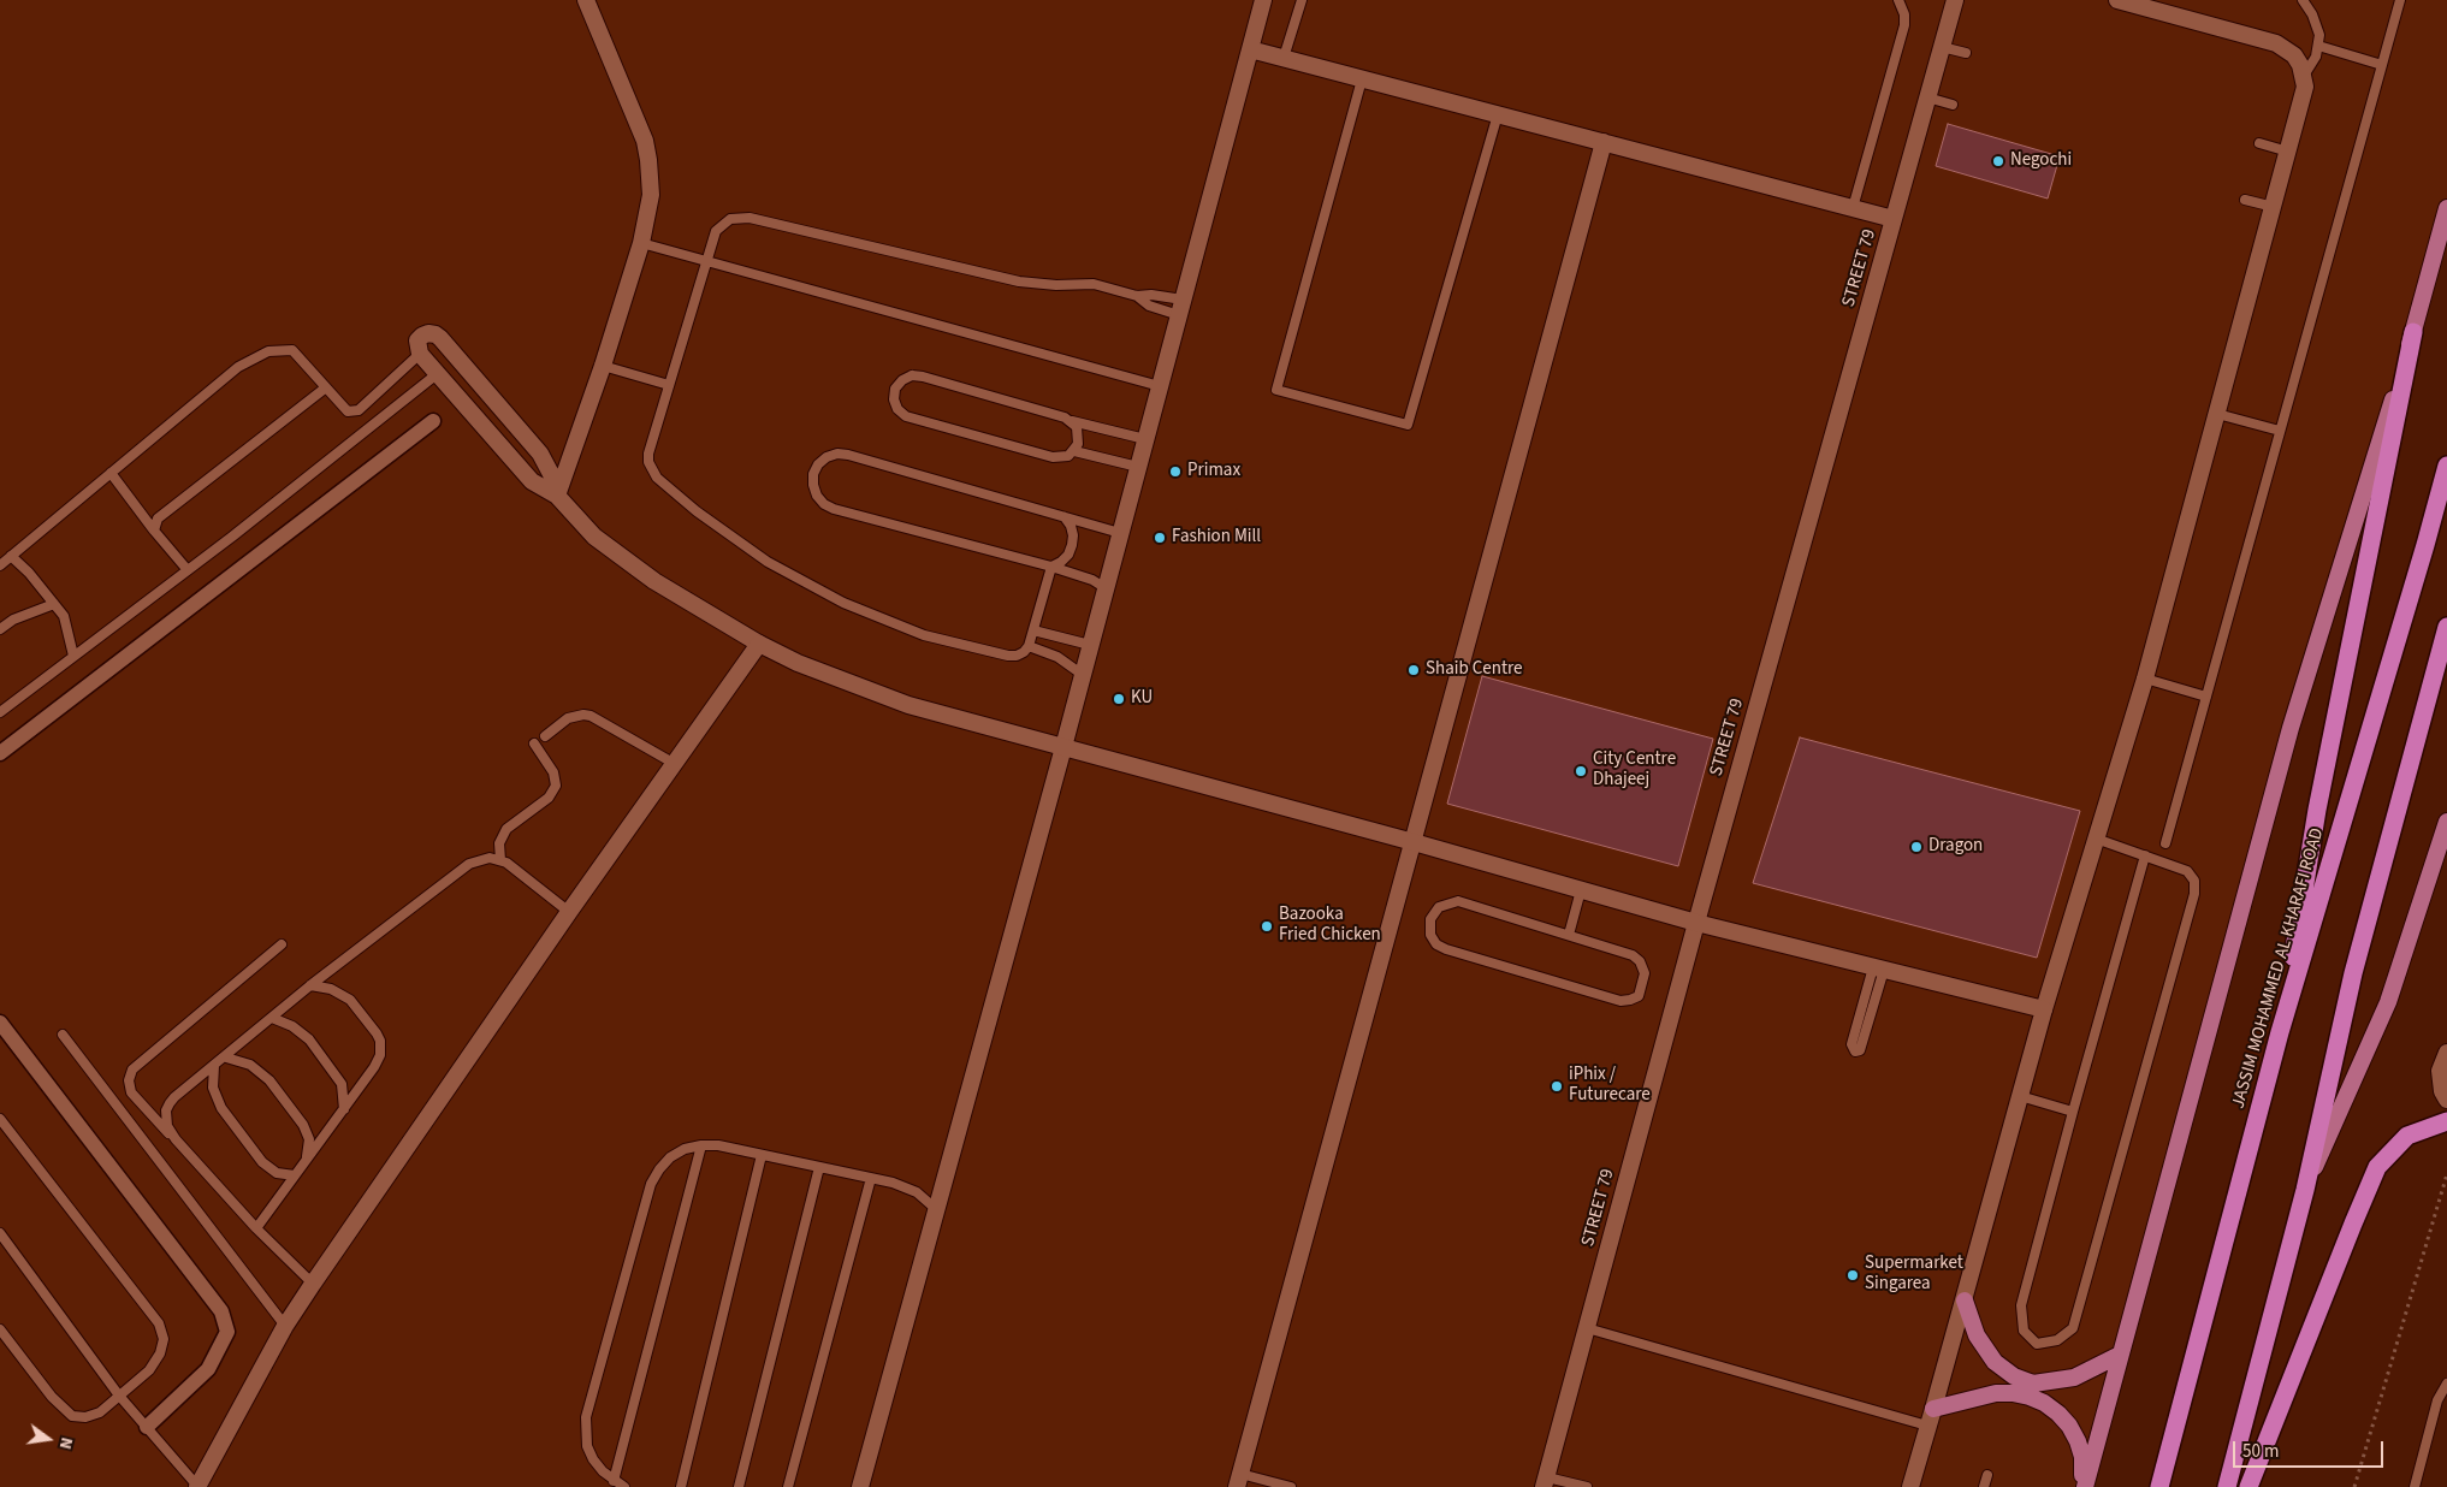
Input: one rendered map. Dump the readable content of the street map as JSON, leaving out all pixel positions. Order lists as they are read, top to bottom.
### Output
{
  "streets": {
    "highway": ["JASSIM MOHAMMED AL KHARAFI ROAD"],
    "street": ["STREET 79"]
  },
  "places": [
    "Negochi",
    "Primax",
    "Fashion Mill",
    "Shaib Centre",
    "KU",
    "City Centre Dhajeej",
    "Dragon",
    "Bazooka Fried Chicken",
    "iPhix / Futurecare",
    "Supermarket Singarea"
  ],
  "scale_bar": "50 m",
  "north": "right"
}
